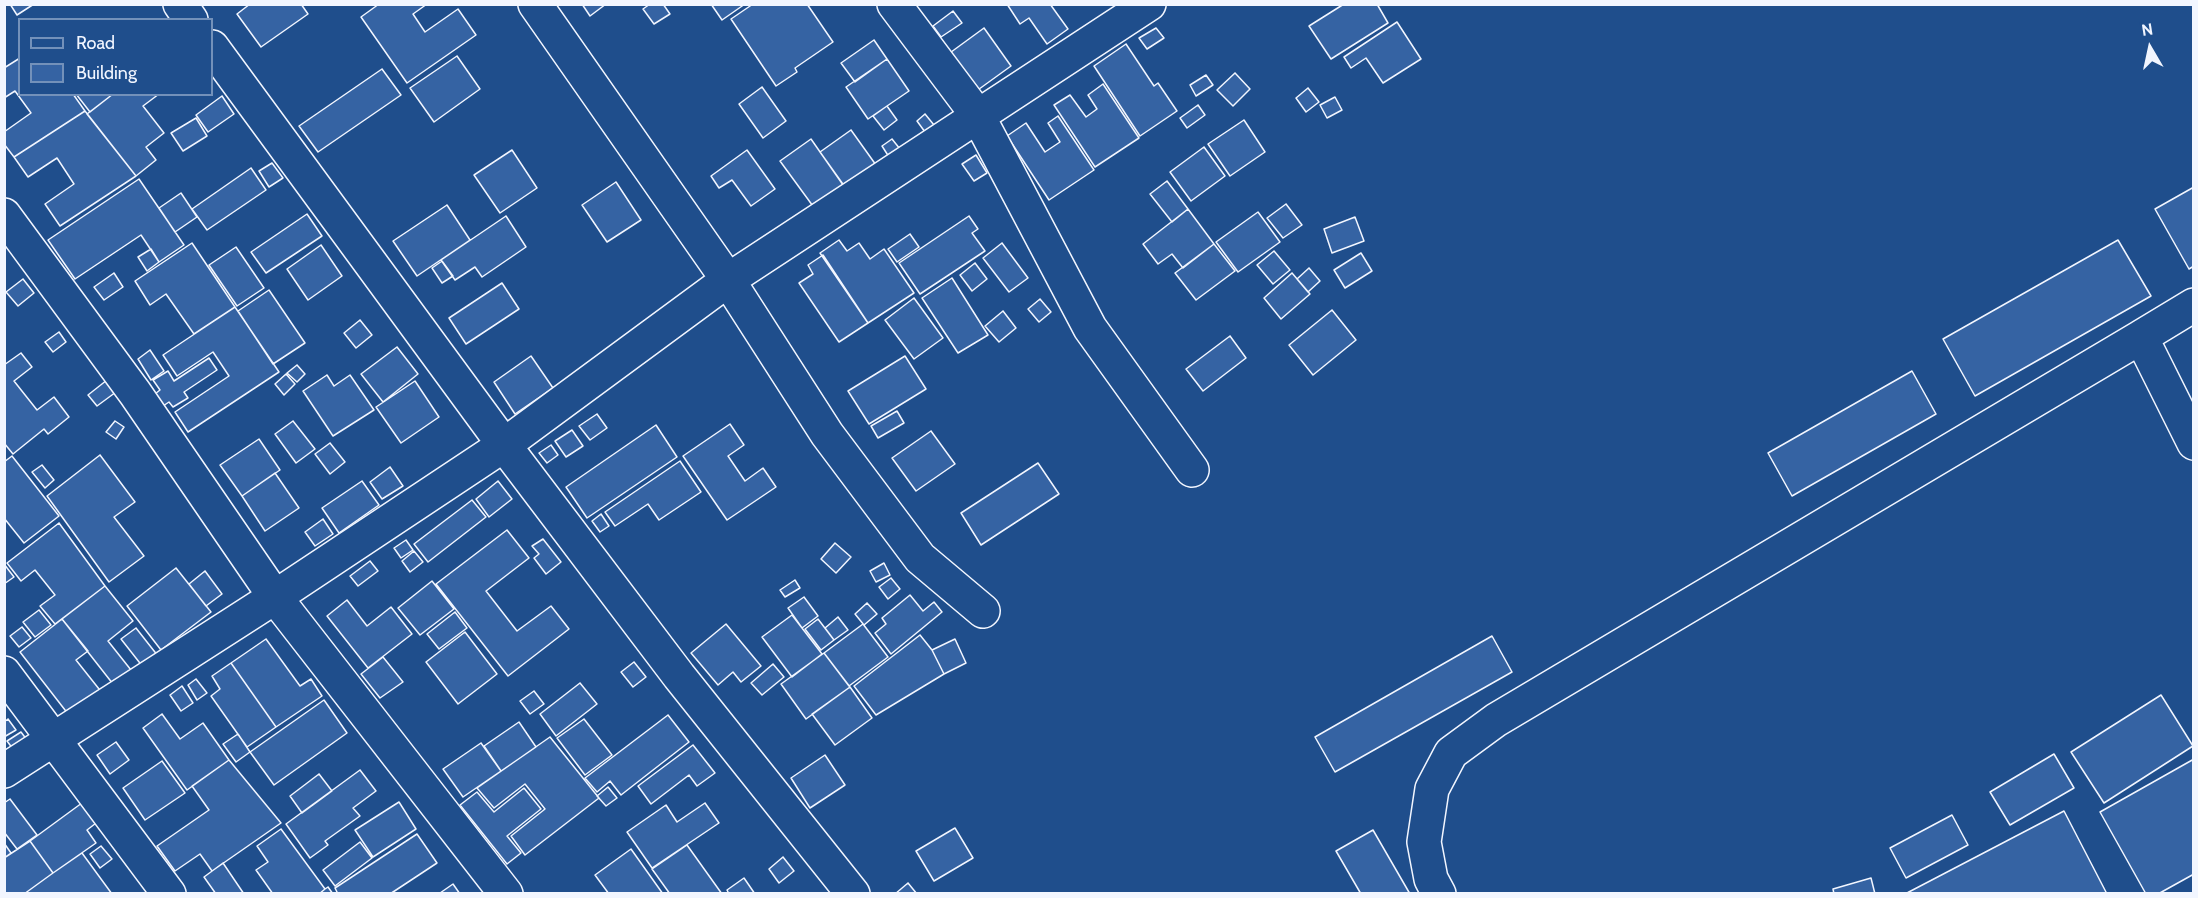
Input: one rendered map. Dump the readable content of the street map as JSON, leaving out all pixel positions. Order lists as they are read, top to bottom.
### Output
{
  "legend": ["Road", "Building"],
  "north": "top"
}
